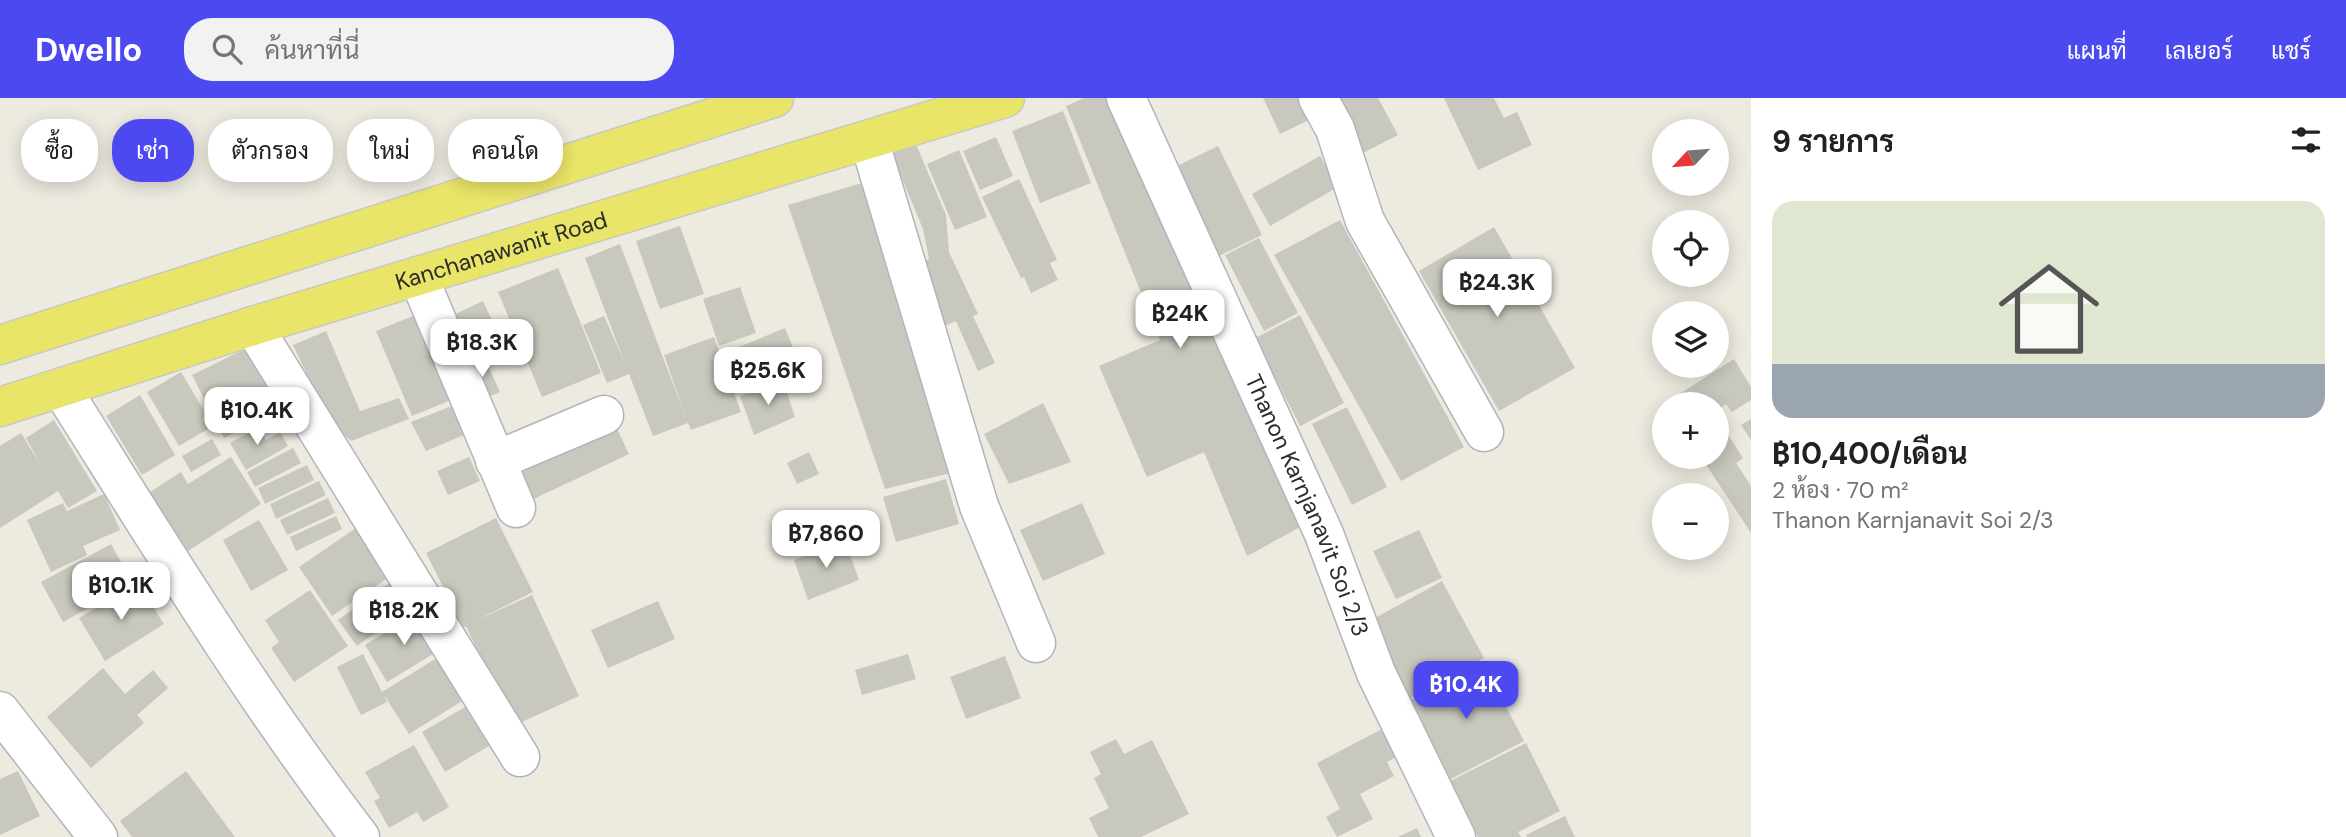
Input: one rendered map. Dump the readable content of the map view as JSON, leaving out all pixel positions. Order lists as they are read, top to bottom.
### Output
{
  "streets": {
    "main road": ["Kanchanawanit Road"],
    "street": ["Thanon Karnjanavit Soi 2/3"]
  },
  "north": "bottom left",
  "page": {
    "header": "Dwello",
    "search": "ค้นหาที่นี่",
    "nav": ["แผนที่", "เลเยอร์", "แชร์"],
    "heading": "9 รายการ",
    "map_buttons": ["+", "−"],
    "chip": [
      "ซื้อ",
      "เช่า",
      "ตัวกรอง",
      "ใหม่",
      "คอนโด"
    ],
    "list": [
      {
        "name": "฿10,400/เดือน",
        "note": "2 ห้อง · 70 m² · Thanon Karnjanavit Soi 2/3"
      }
    ],
    "price": [
      "฿24.3K",
      "฿24K",
      "฿18.3K",
      "฿25.6K",
      "฿10.4K",
      "฿7,860",
      "฿10.1K",
      "฿18.2K",
      "฿10.4K"
    ]
  }
}
